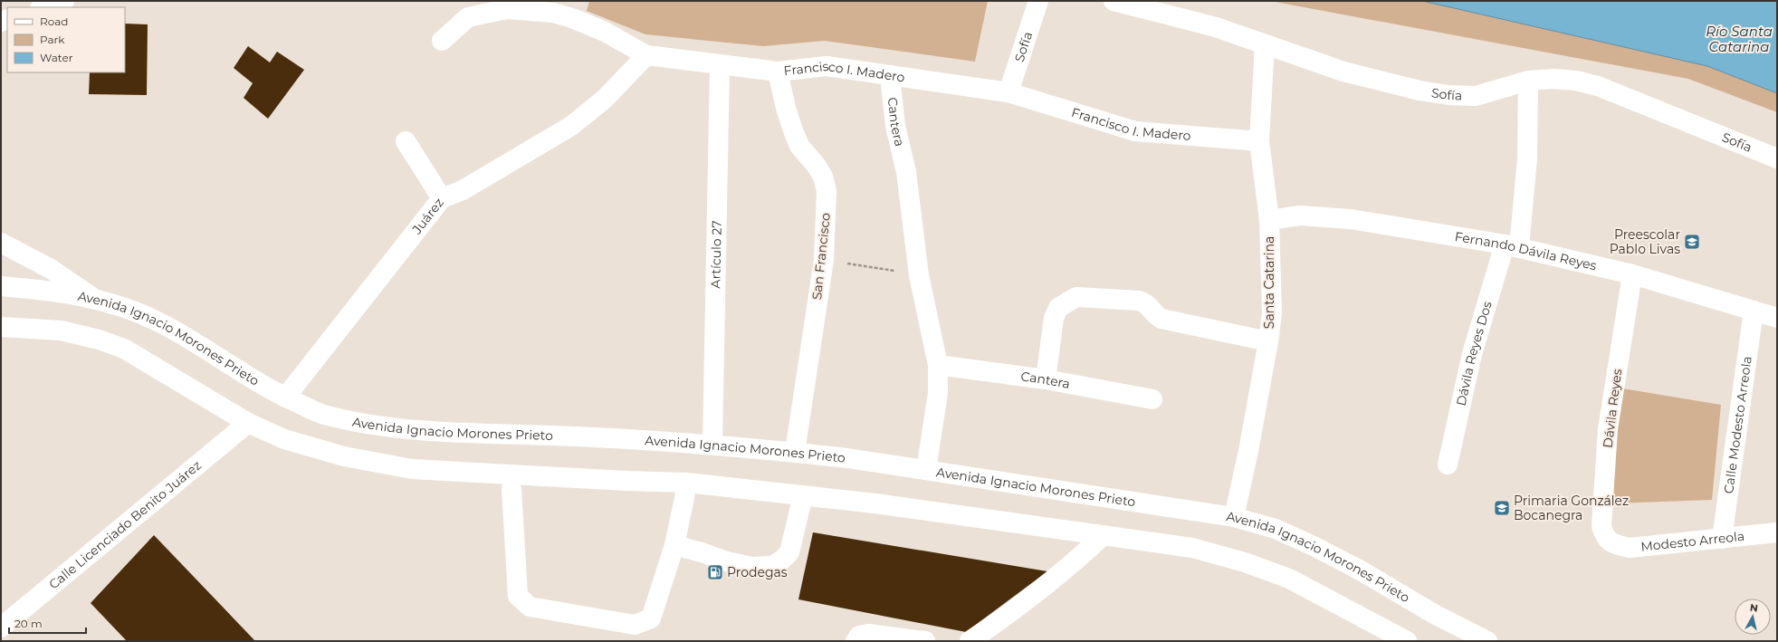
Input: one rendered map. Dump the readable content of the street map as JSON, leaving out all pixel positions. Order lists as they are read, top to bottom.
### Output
{
  "streets": {
    "street": [
      "Sofía",
      "Francisco I. Madero",
      "Cantera",
      "Juárez",
      "Fernando Dávila Reyes",
      "Artículo 27",
      "San Francisco",
      "Santa Catarina",
      "Avenida Ignacio Morones Prieto",
      "Dávila Reyes Dos",
      "Dávila Reyes",
      "Calle Modesto Arreola",
      "Calle Licenciado Benito Juárez",
      "Modesto Arreola"
    ]
  },
  "crossings": [
    ["Sofía", "Francisco I. Madero"],
    ["Sofía", "Santa Catarina"],
    ["Sofía", "Dávila Reyes Dos"],
    ["Francisco I. Madero", "Cantera"],
    ["Francisco I. Madero", "Juárez"],
    ["Francisco I. Madero", "Artículo 27"],
    ["Francisco I. Madero", "San Francisco"],
    ["Francisco I. Madero", "Santa Catarina"],
    ["Cantera", "Avenida Ignacio Morones Prieto"],
    ["Juárez", "Avenida Ignacio Morones Prieto"],
    ["Fernando Dávila Reyes", "Santa Catarina"],
    ["Fernando Dávila Reyes", "Dávila Reyes Dos"],
    ["Fernando Dávila Reyes", "Dávila Reyes"],
    ["Fernando Dávila Reyes", "Calle Modesto Arreola"],
    ["Artículo 27", "Avenida Ignacio Morones Prieto"],
    ["San Francisco", "Avenida Ignacio Morones Prieto"],
    ["Santa Catarina", "Avenida Ignacio Morones Prieto"],
    ["Avenida Ignacio Morones Prieto", "Calle Licenciado Benito Juárez"],
    ["Dávila Reyes", "Modesto Arreola"],
    ["Calle Modesto Arreola", "Modesto Arreola"]
  ],
  "water": ["Río Santa Catarina"],
  "places": {
    "school or university": ["Preescolar Pablo Livas", "Primaria González Bocanegra"],
    "fuel station": ["Prodegas"]
  },
  "legend": ["Road", "Park", "Water"],
  "scale_bar": "20 m",
  "north": "top"
}
